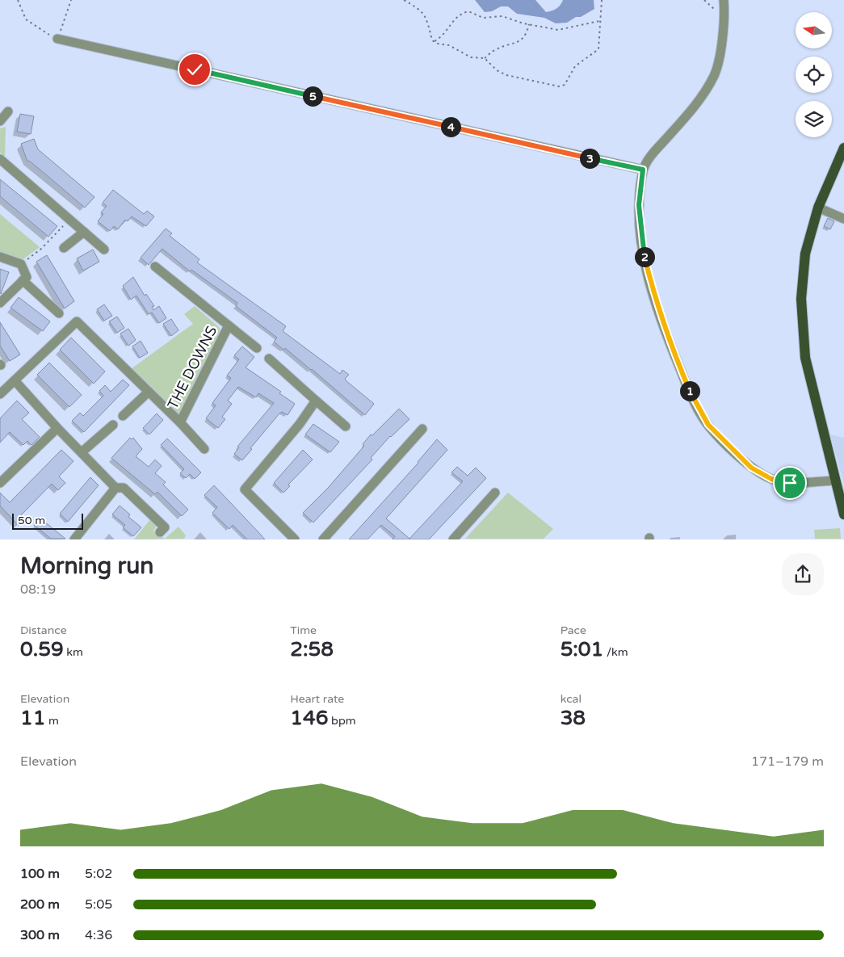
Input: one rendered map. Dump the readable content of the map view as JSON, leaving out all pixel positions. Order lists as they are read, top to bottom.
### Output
{
  "streets": {
    "street": ["THE DOWNS"]
  },
  "scale_bar": "50 m",
  "north": "left",
  "page": {
    "pins": [
      "5",
      "4",
      "3",
      "2",
      "1"
    ],
    "scale": "50 m",
    "heading": ["Morning run", "08:19"],
    "stats": [
      ["Distance", "0.59 km"],
      ["Time", "2:58"],
      ["Pace", "5:01 /km"],
      ["Elevation", "11 m"],
      ["Heart rate", "146 bpm"],
      ["kcal", "38"]
    ],
    "chart": ["Elevation", "171–179 m"],
    "list": [
      {
        "name": "100 m",
        "note": "5:02"
      },
      {
        "name": "200 m",
        "note": "5:05"
      },
      {
        "name": "300 m",
        "note": "4:36"
      }
    ]
  }
}
